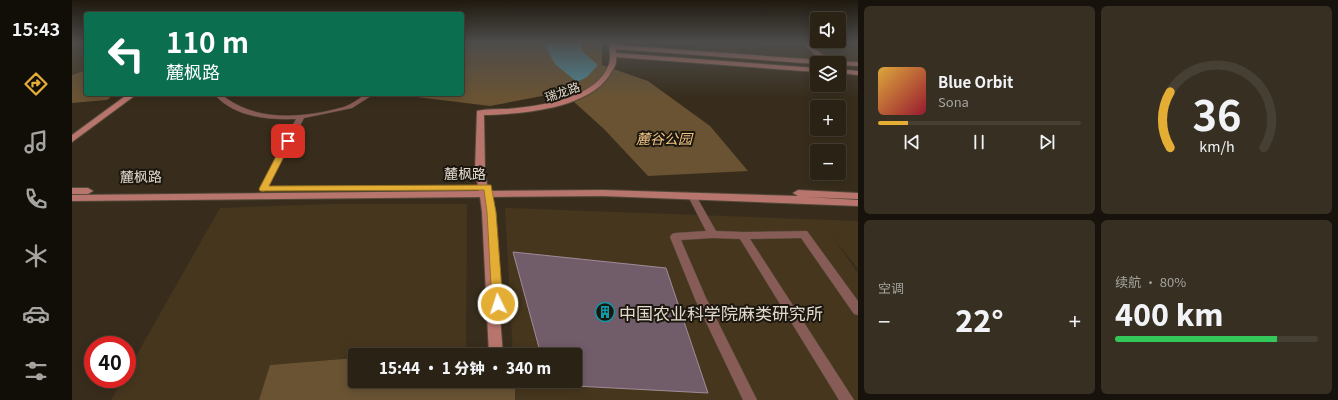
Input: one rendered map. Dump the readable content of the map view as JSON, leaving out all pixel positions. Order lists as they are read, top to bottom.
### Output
{
  "streets": {
    "main road": ["瑞龙路", "麓枫路"]
  },
  "crossings": [
    ["瑞龙路", "麓枫路"]
  ],
  "parks": ["麓谷公园"],
  "places": {
    "building": ["中国农业科学院麻类研究所"]
  },
  "page": {
    "tabs": "15:43",
    "map_buttons": ["+", "−"],
    "turn": ["110 m", "麓枫路"],
    "song": ["Blue Orbit", "Sona"],
    "tile": [
      "空调",
      ["续航 · 80%", "400 km"]
    ],
    "heat": ["−", "22°", "+"],
    "limit": "40",
    "trip": "15:44 · 1 分钟 · 340 m",
    "gauge": ["36", "km/h"]
  }
}
